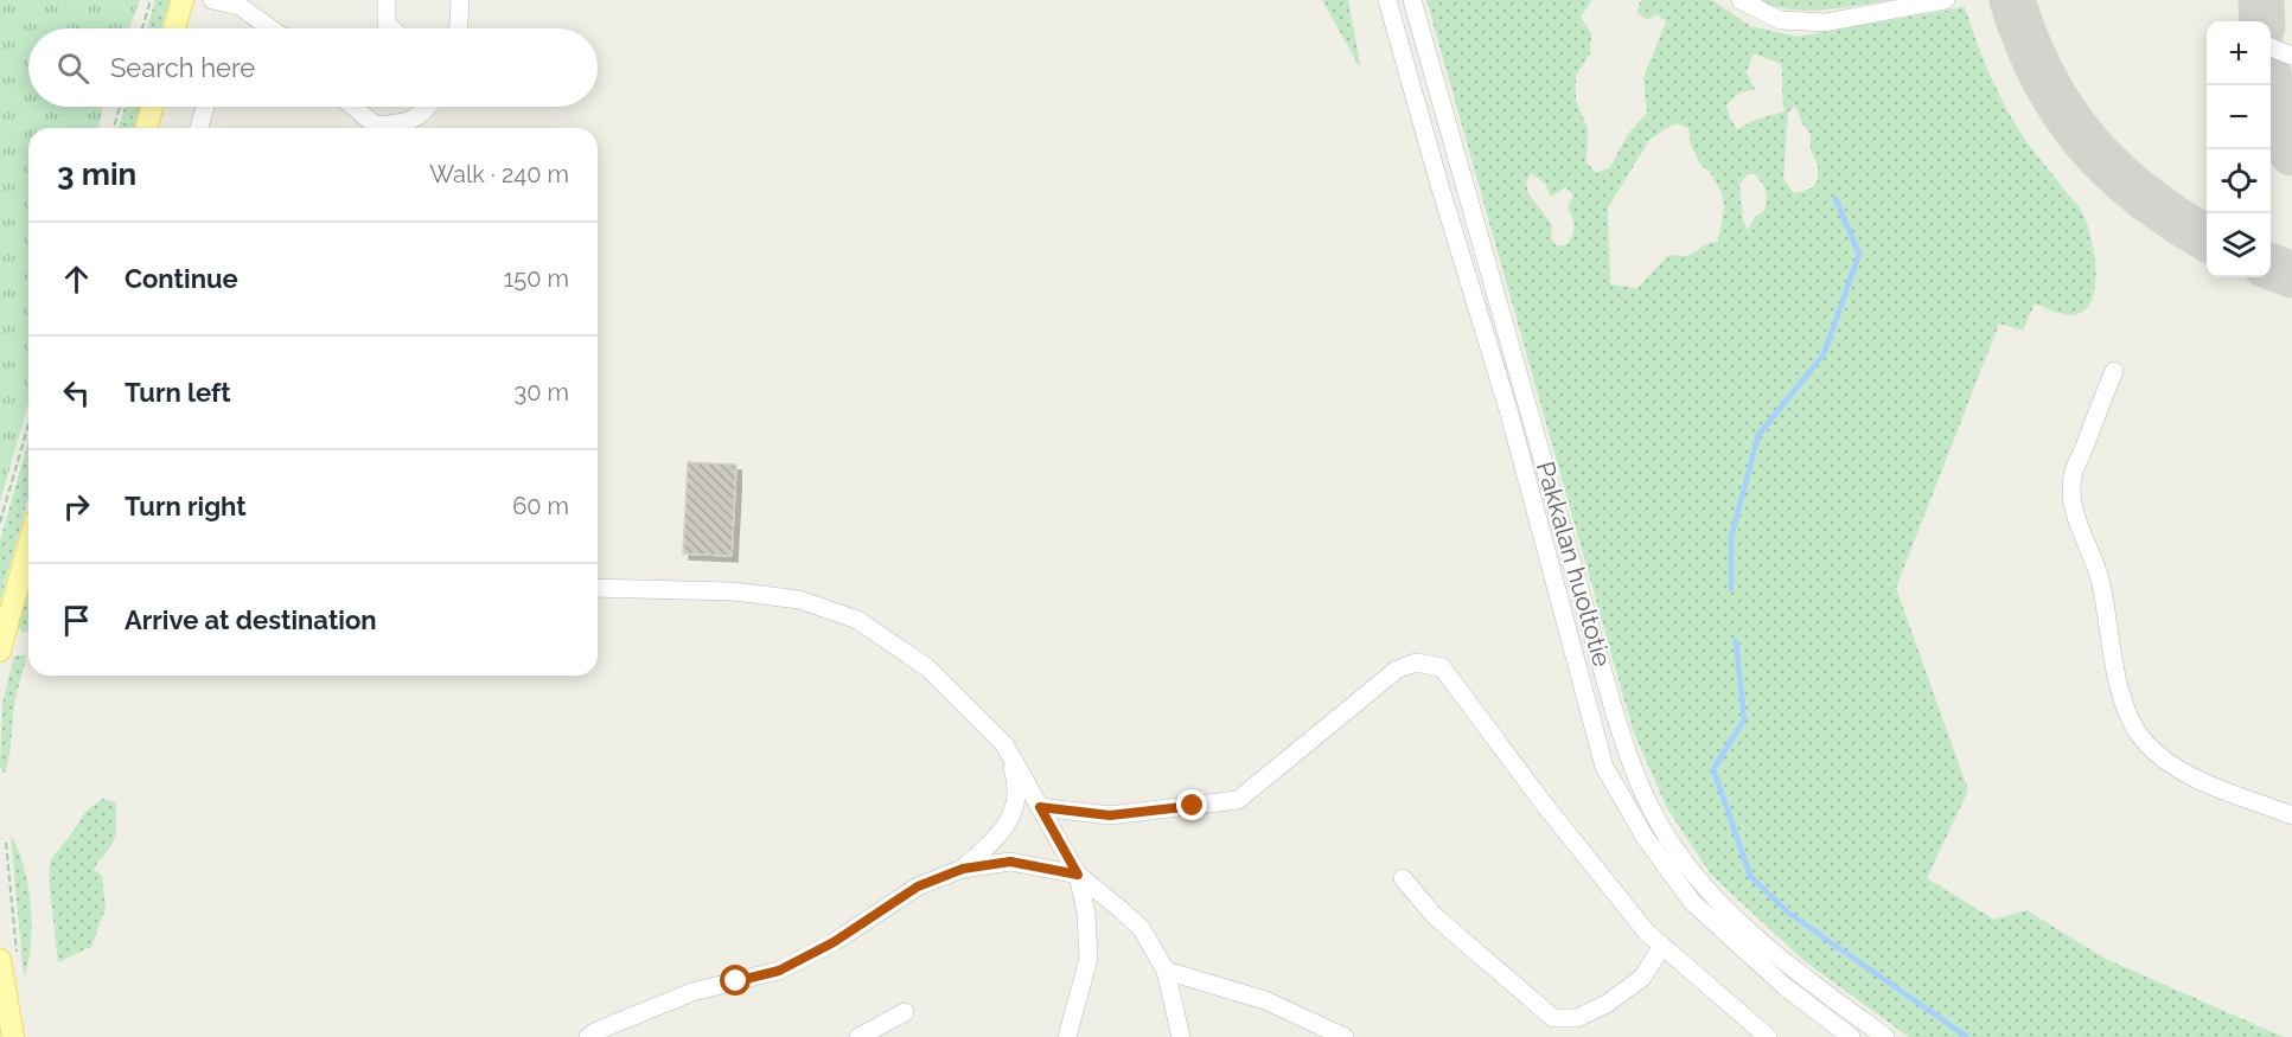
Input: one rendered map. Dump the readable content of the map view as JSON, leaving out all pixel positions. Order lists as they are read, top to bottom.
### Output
{
  "streets": {
    "lane": ["Pakkalan huoltotie"]
  },
  "page": {
    "map_buttons": ["+", "−"],
    "search": "Search here",
    "heading": ["3 min", "Walk · 240 m"],
    "list": [
      ["Continue", "150 m"],
      ["Turn left", "30 m"],
      ["Turn right", "60 m"],
      "Arrive at destination"
    ]
  }
}
